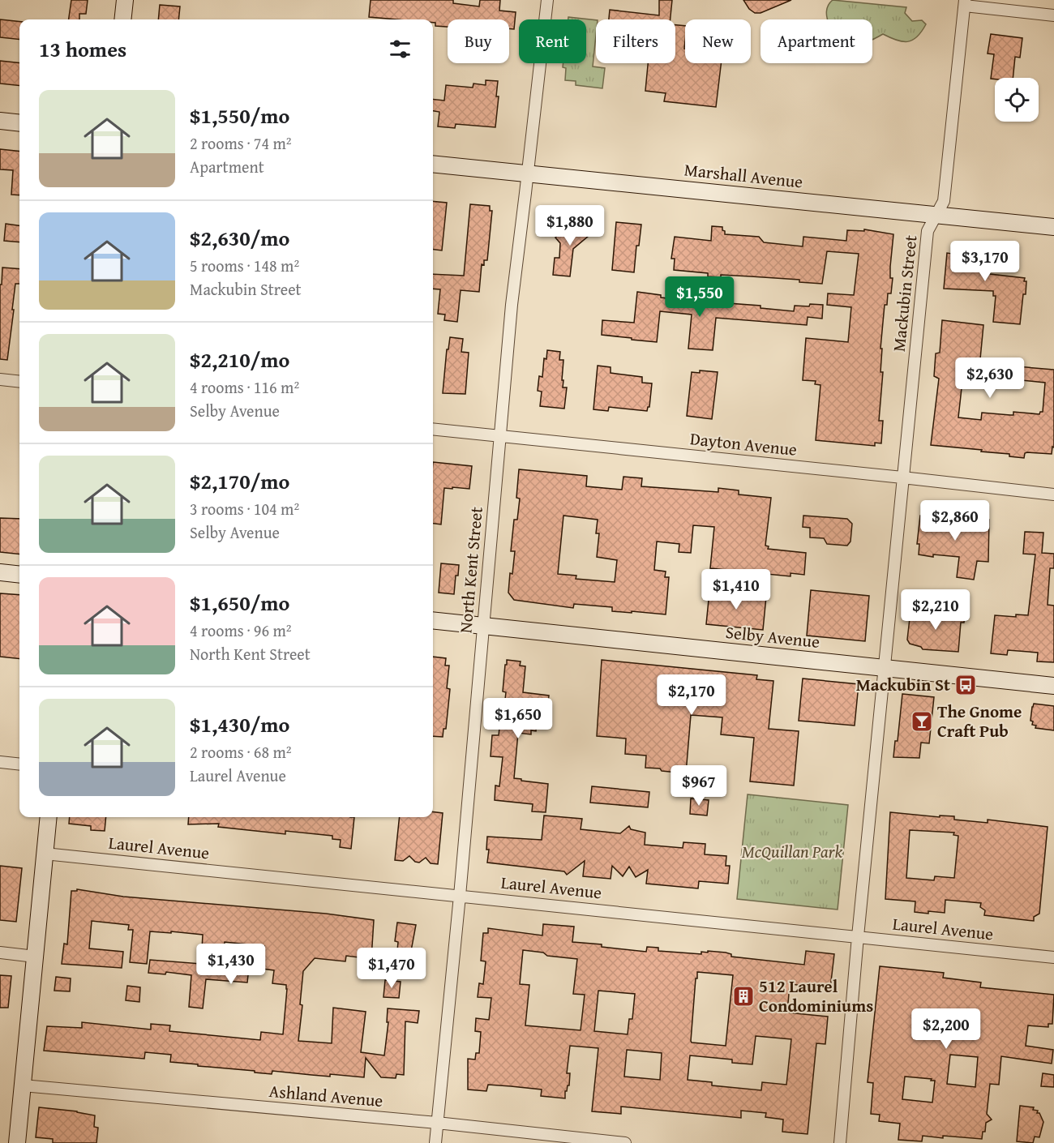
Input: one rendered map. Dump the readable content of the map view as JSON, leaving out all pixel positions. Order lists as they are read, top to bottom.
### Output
{
  "streets": {
    "street": [
      "Marshall Avenue",
      "Mackubin Street",
      "Dayton Avenue",
      "North Kent Street",
      "Selby Avenue",
      "Laurel Avenue",
      "Ashland Avenue"
    ]
  },
  "crossings": [
    ["Marshall Avenue", "Mackubin Street"],
    ["Marshall Avenue", "North Kent Street"],
    ["Mackubin Street", "Dayton Avenue"],
    ["Mackubin Street", "Selby Avenue"],
    ["Mackubin Street", "Laurel Avenue"],
    ["Dayton Avenue", "North Kent Street"],
    ["North Kent Street", "Selby Avenue"],
    ["North Kent Street", "Laurel Avenue"],
    ["North Kent Street", "Ashland Avenue"]
  ],
  "parks": ["McQuillan Park"],
  "places": {
    "bus stop": ["Mackubin St"],
    "bar": ["The Gnome Craft Pub"],
    "building": ["512 Laurel Condominiums"]
  },
  "page": {
    "chip": [
      "Buy",
      "Rent",
      "Filters",
      "New",
      "Apartment"
    ],
    "heading": "13 homes",
    "list": [
      {
        "name": "$1,550/mo",
        "note": "2 rooms · 74 m² · Apartment"
      },
      {
        "name": "$2,630/mo",
        "note": "5 rooms · 148 m² · Mackubin Street"
      },
      {
        "name": "$2,210/mo",
        "note": "4 rooms · 116 m² · Selby Avenue"
      },
      {
        "name": "$2,170/mo",
        "note": "3 rooms · 104 m² · Selby Avenue"
      },
      {
        "name": "$1,650/mo",
        "note": "4 rooms · 96 m² · North Kent Street"
      },
      {
        "name": "$1,430/mo",
        "note": "2 rooms · 68 m² · Laurel Avenue"
      }
    ],
    "price": [
      "$1,880",
      "$3,170",
      "$1,550",
      "$2,630",
      "$2,860",
      "$1,410",
      "$2,210",
      "$2,170",
      "$1,650",
      "$967",
      "$1,430",
      "$1,470",
      "$2,200"
    ]
  }
}
